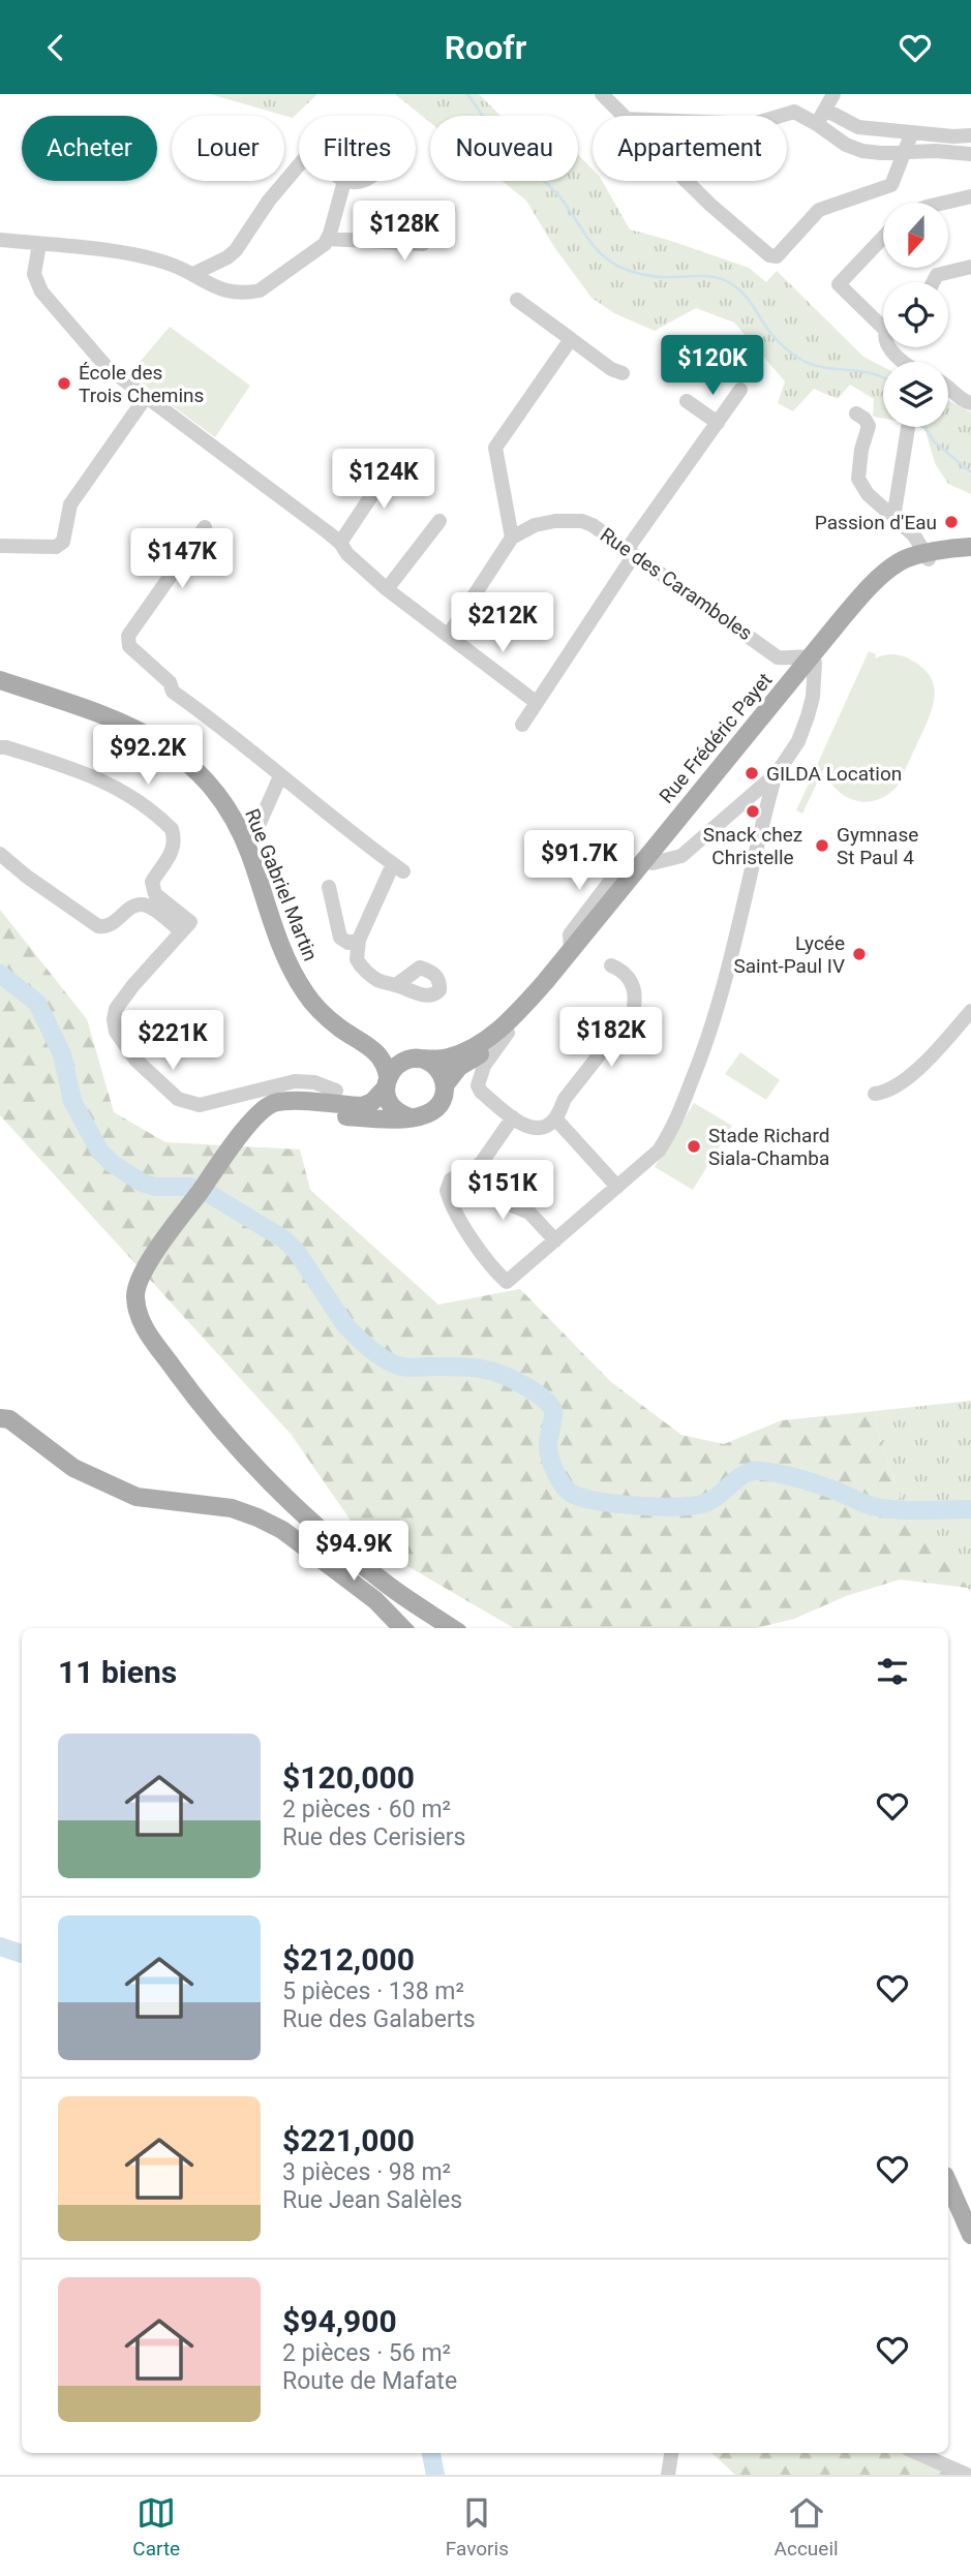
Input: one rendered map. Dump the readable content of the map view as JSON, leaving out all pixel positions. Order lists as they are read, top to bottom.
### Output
{
  "streets": {
    "main road": ["Rue Frédéric Payet", "Rue Gabriel Martin"],
    "street": ["Rue des Caramboles"]
  },
  "crossings": [
    ["Rue des Caramboles", "Rue Frédéric Payet"],
    ["Rue Frédéric Payet", "Rue Gabriel Martin"]
  ],
  "places": [
    "École des Trois Chemins",
    "Passion d'Eau",
    "GILDA Location",
    "Snack chez Christelle",
    "Gymnase St Paul 4",
    "Lycée Saint-Paul IV",
    "Stade Richard Siala-Chamba"
  ],
  "north": "bottom",
  "page": {
    "header": "Roofr",
    "chip": [
      "Acheter",
      "Louer",
      "Filtres",
      "Nouveau",
      "Appartement"
    ],
    "price": [
      "$128K",
      "$120K",
      "$124K",
      "$147K",
      "$212K",
      "$92.2K",
      "$91.7K",
      "$182K",
      "$221K",
      "$151K",
      "$94.9K"
    ],
    "heading": "11 biens",
    "list": [
      {
        "name": "$120,000",
        "note": "2 pièces · 60 m² · Rue des Cerisiers"
      },
      {
        "name": "$212,000",
        "note": "5 pièces · 138 m² · Rue des Galaberts"
      },
      {
        "name": "$221,000",
        "note": "3 pièces · 98 m² · Rue Jean Salèles"
      },
      {
        "name": "$94,900",
        "note": "2 pièces · 56 m² · Route de Mafate"
      }
    ],
    "tabs": ["Carte", "Favoris", "Accueil"]
  }
}
